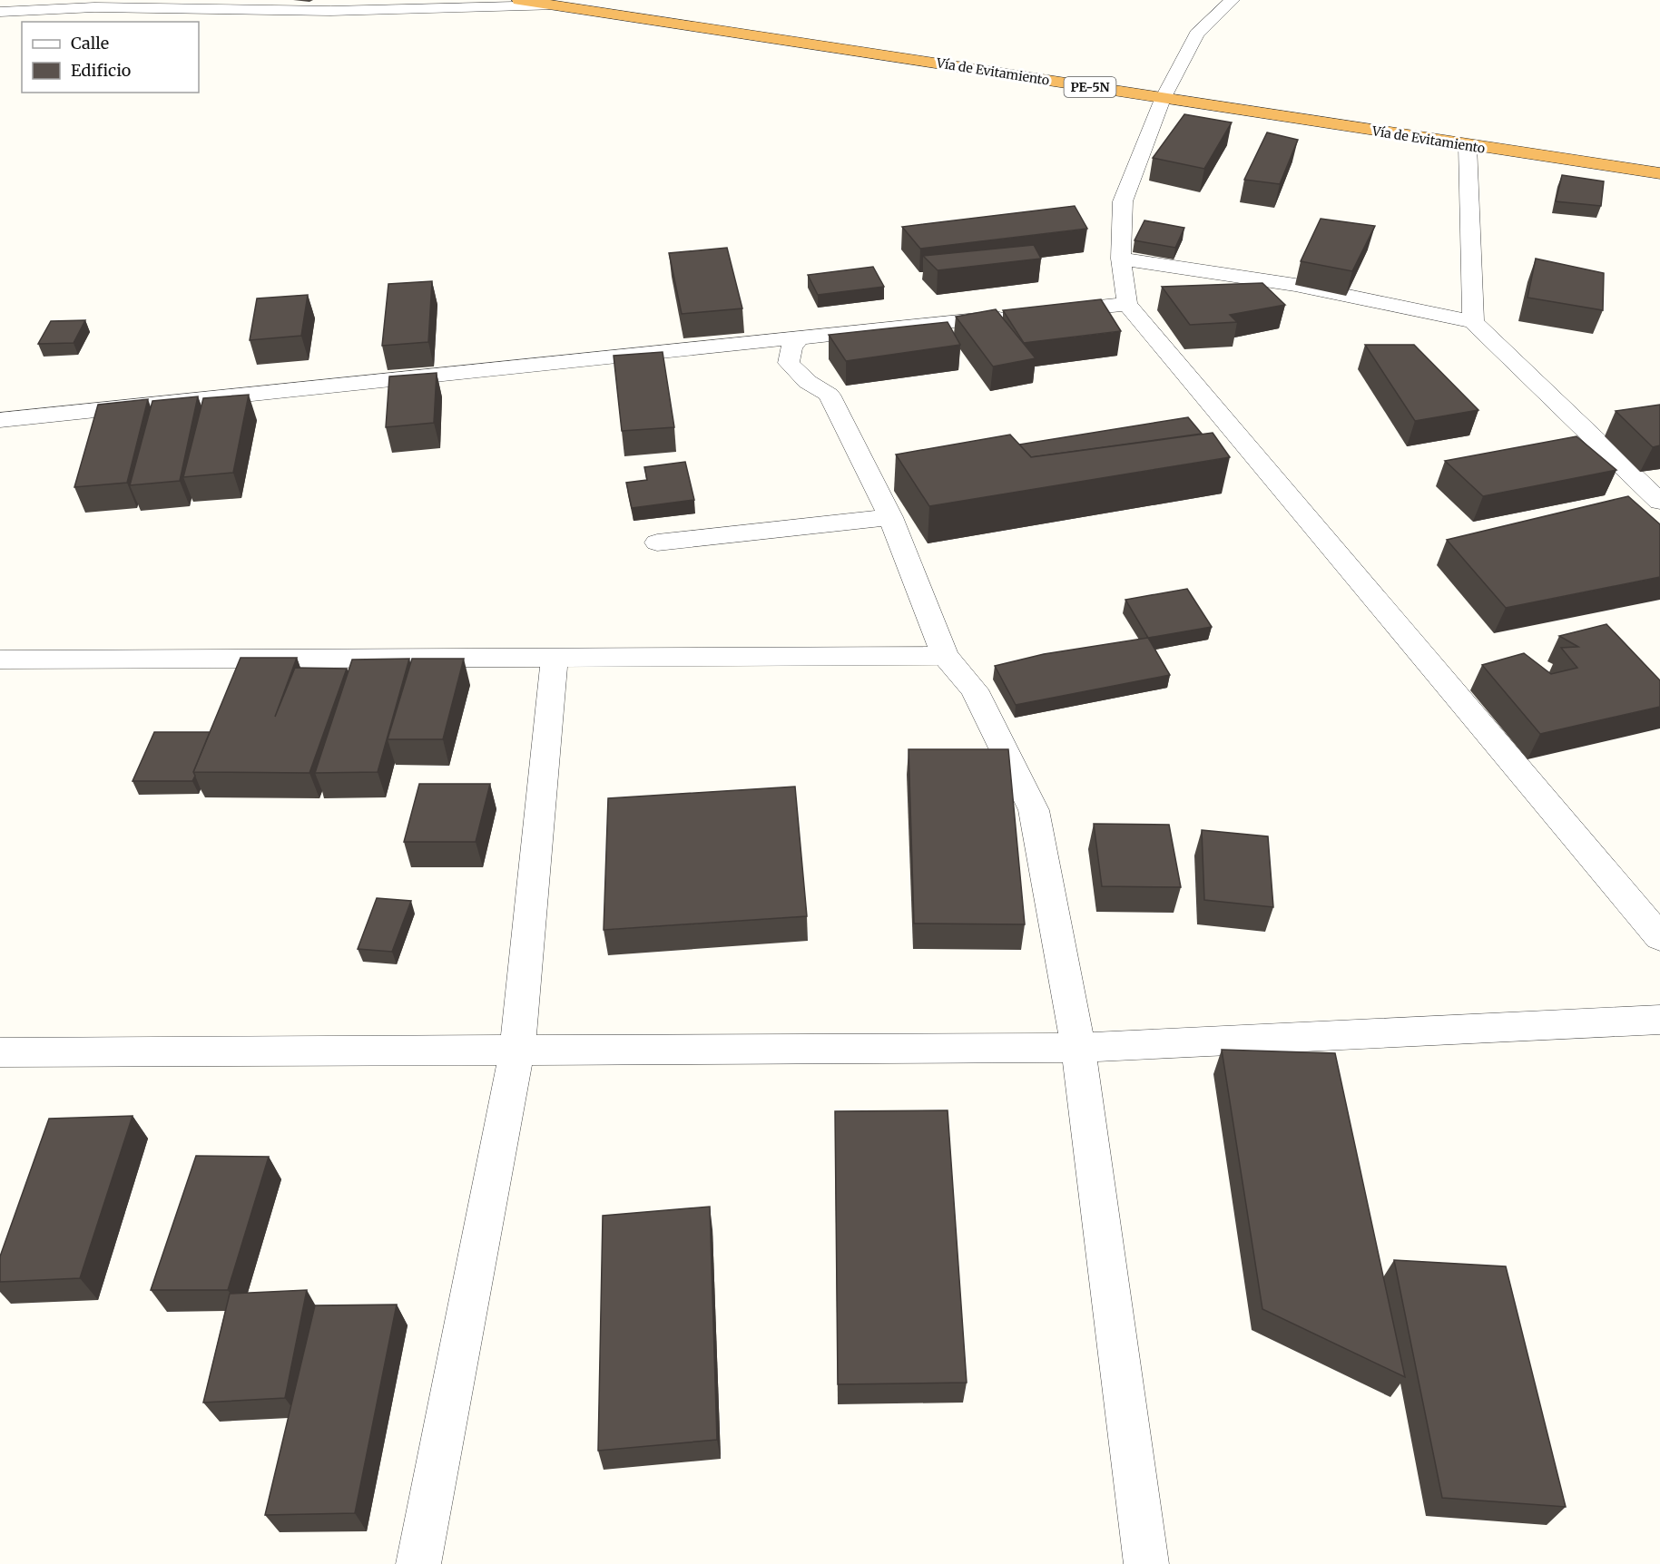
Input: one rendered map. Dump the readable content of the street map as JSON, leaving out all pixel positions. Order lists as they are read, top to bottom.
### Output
{
  "streets": {
    "highway": ["Vía de Evitamiento", "PE-5N"]
  },
  "legend": ["Calle", "Edificio"]
}
